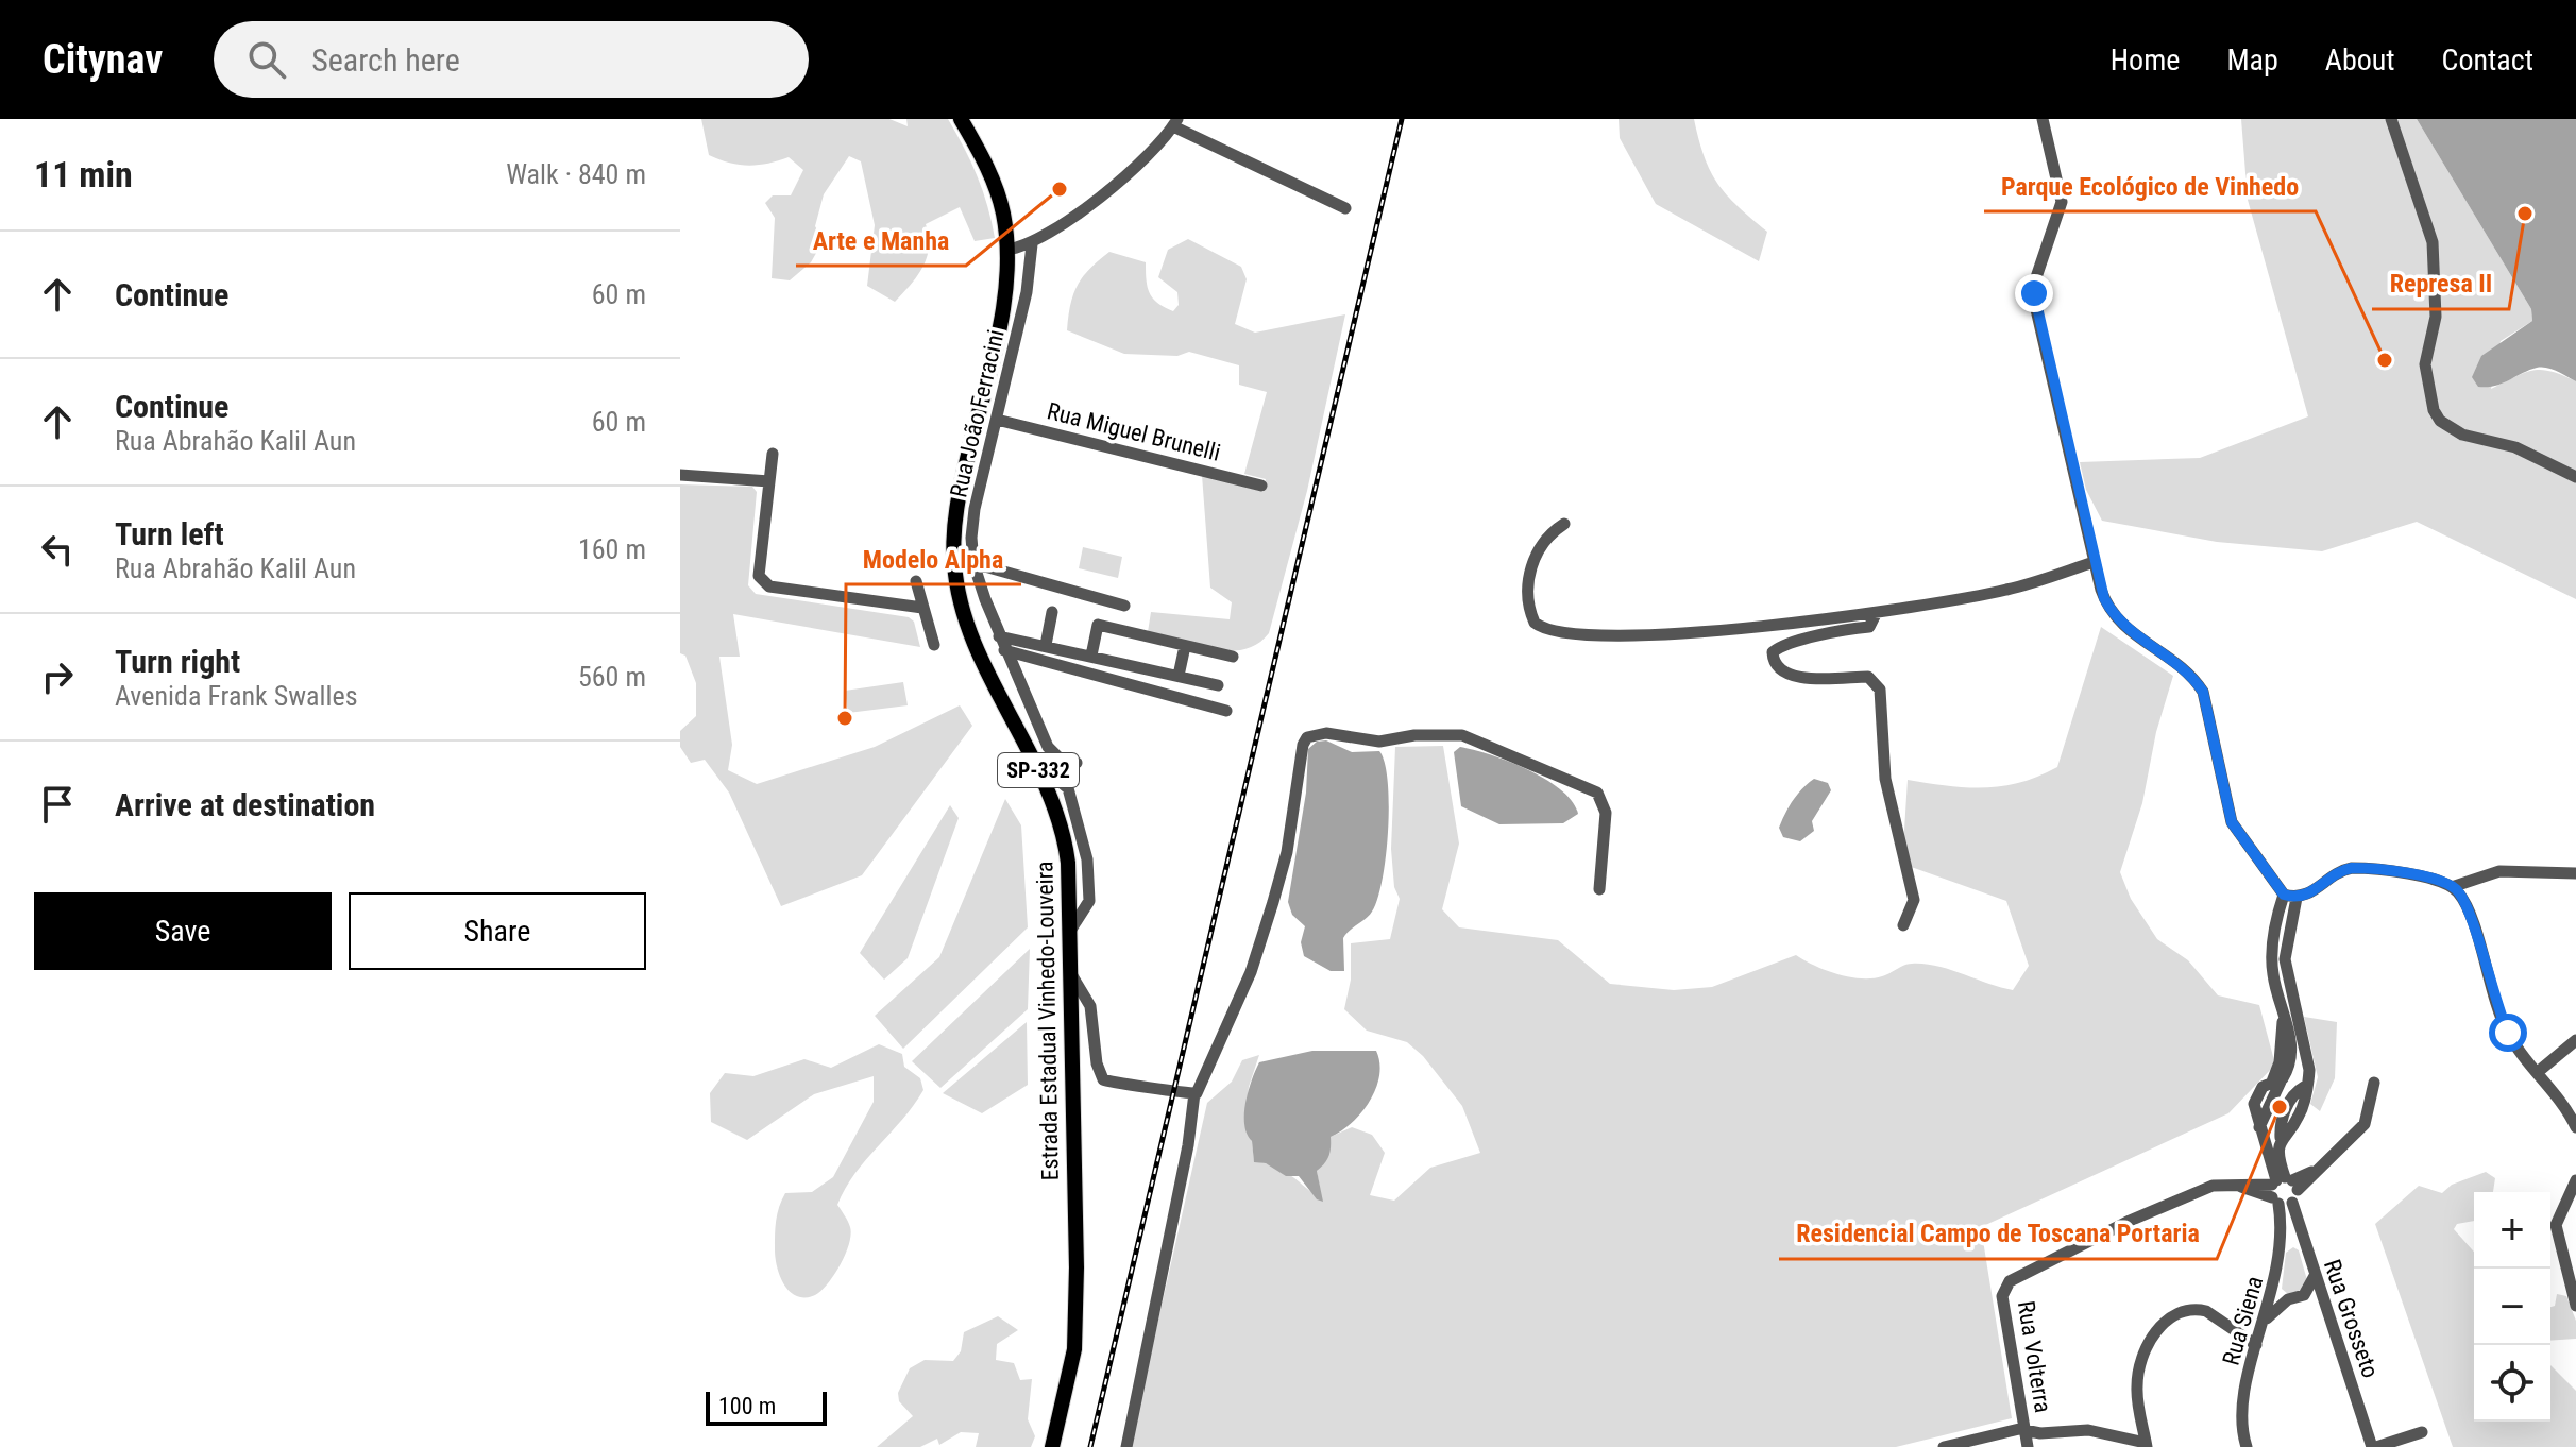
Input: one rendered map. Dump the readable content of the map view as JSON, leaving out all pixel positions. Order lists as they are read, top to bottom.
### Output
{
  "streets": {
    "main road": ["SP-332", "Estrada Estadual Vinhedo-Louveira"],
    "street": [
      "Rua João Ferracini",
      "Rua Miguel Brunelli",
      "Rua Grosseto",
      "Rua Siena",
      "Rua Volterra"
    ]
  },
  "crossings": [
    ["Rua João Ferracini", "Rua Miguel Brunelli"],
    ["Rua Grosseto", "Rua Siena"],
    ["Rua Grosseto", "Rua Volterra"],
    ["Rua Siena", "Rua Volterra"]
  ],
  "places": [
    "Arte e Manha",
    "Represa II",
    "Parque Ecológico de Vinhedo",
    "Modelo Alpha",
    "Residencial Campo de Toscana Portaria"
  ],
  "scale_bar": "100 m",
  "page": {
    "header": "Citynav",
    "search": "Search here",
    "nav": [
      "Home",
      "Map",
      "About",
      "Contact"
    ],
    "heading": ["11 min", "Walk · 840 m"],
    "list": [
      ["Continue", "60 m"],
      ["Continue", "Rua Abrahão Kalil Aun", "60 m"],
      ["Turn left", "Rua Abrahão Kalil Aun", "160 m"],
      ["Turn right", "Avenida Frank Swalles", "560 m"],
      "Arrive at destination"
    ],
    "buttons": ["Save", "Share"],
    "map_buttons": ["+", "−"],
    "scale": "100 m"
  }
}
